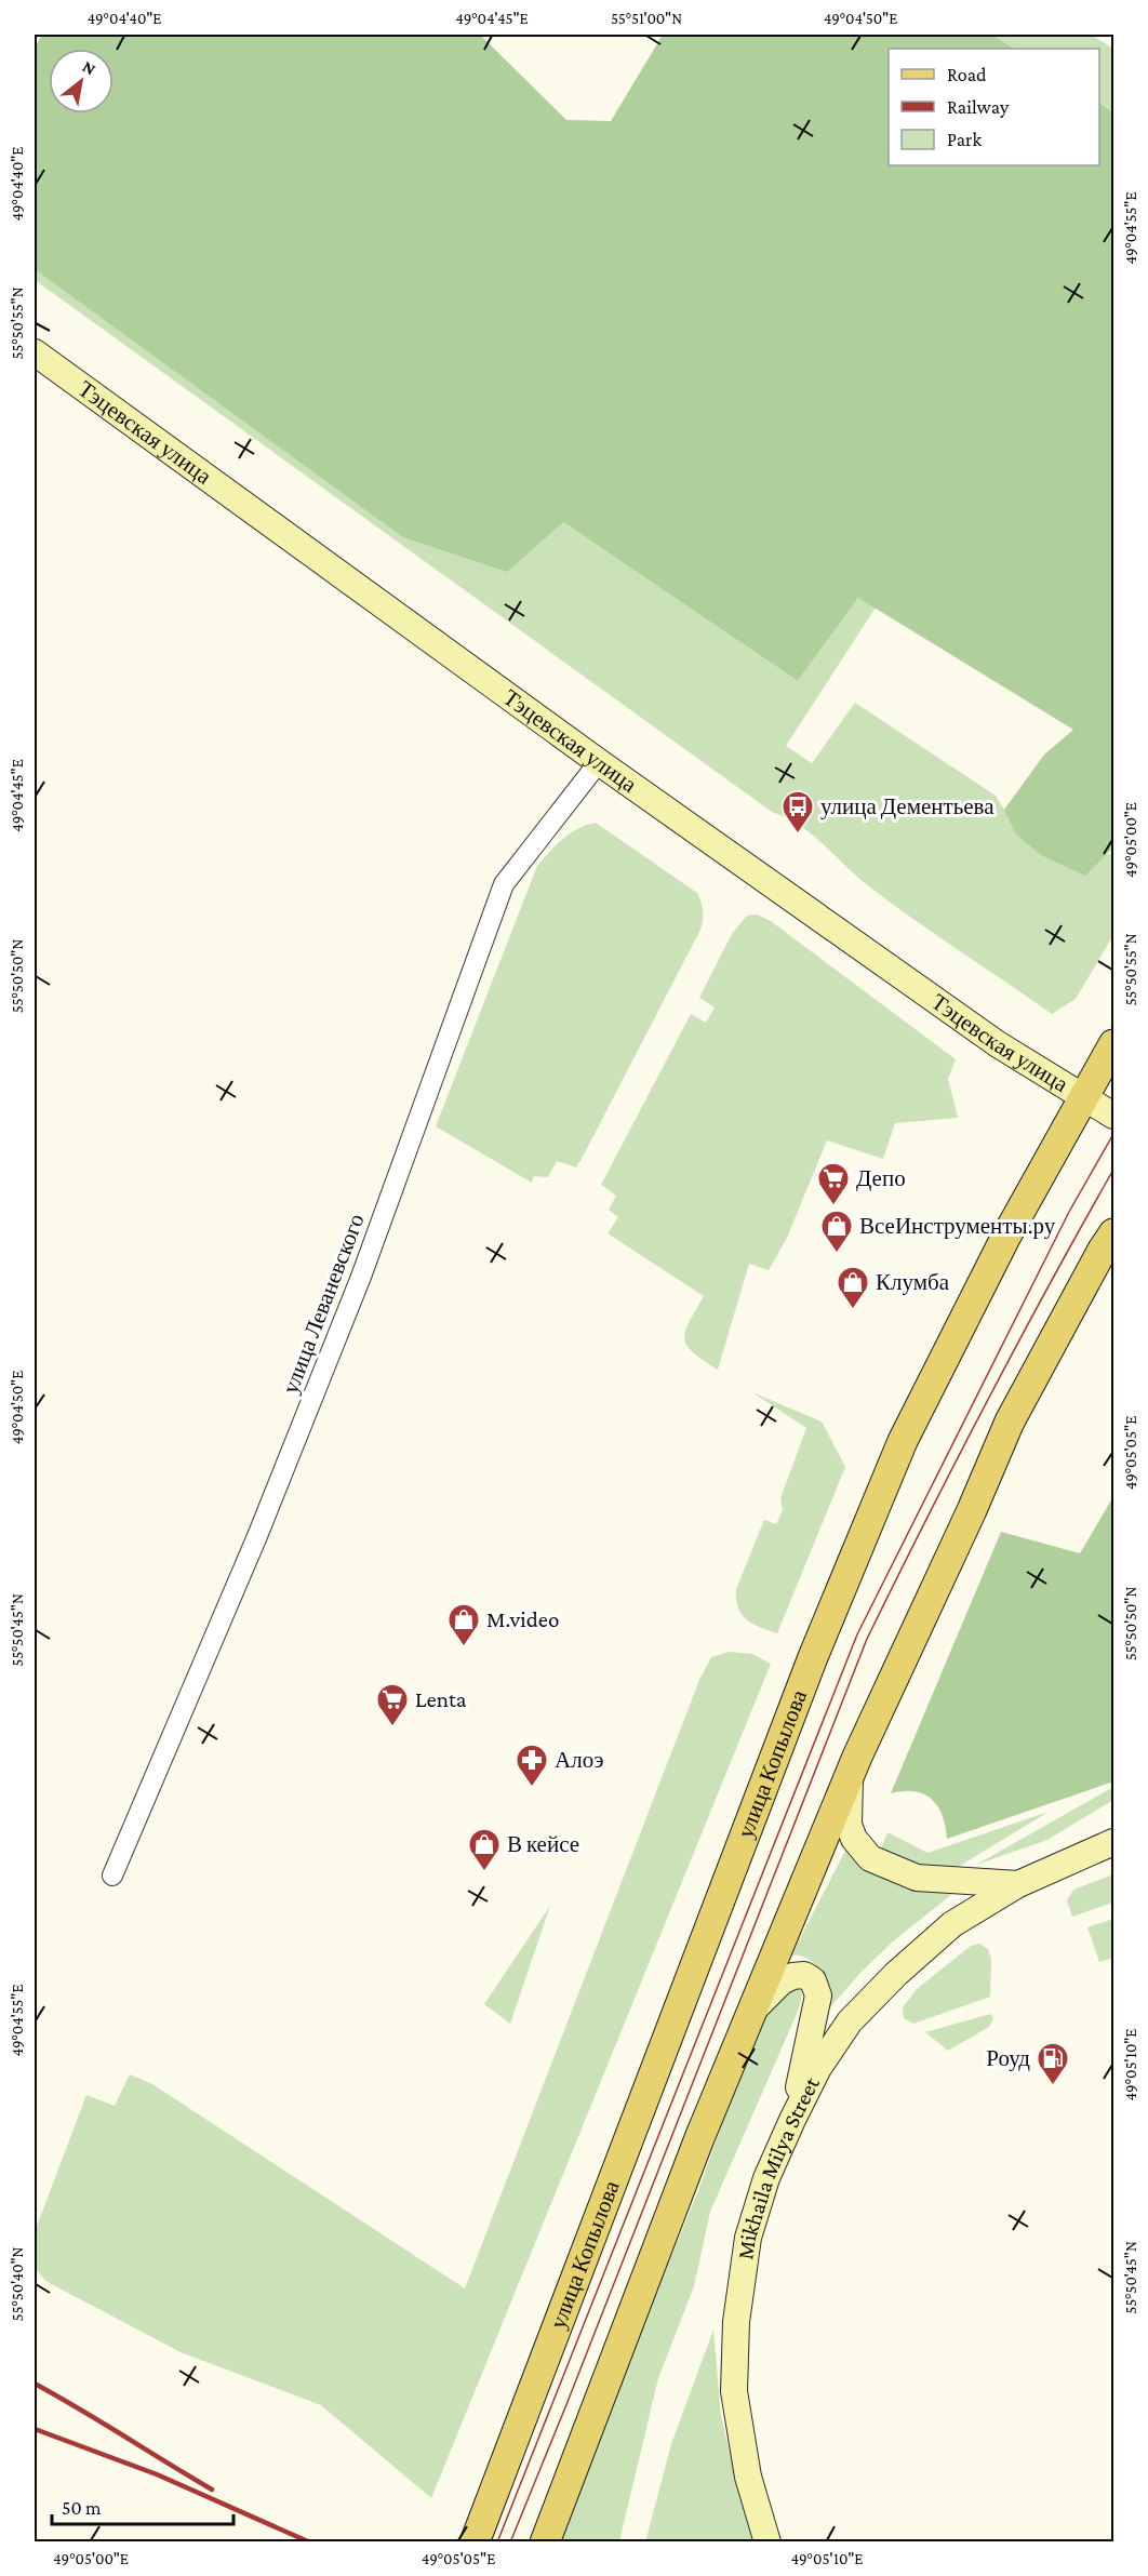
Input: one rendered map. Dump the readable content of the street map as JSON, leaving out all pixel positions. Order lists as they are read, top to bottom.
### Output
{
  "streets": {
    "main road": ["Тэцевская улица", "улица Копылова", "Mikhaila Milya Street"],
    "street": ["улица Леваневского"]
  },
  "crossings": [
    ["Тэцевская улица", "улица Леваневского"],
    ["Тэцевская улица", "улица Копылова"]
  ],
  "places": {
    "bus stop": ["улица Дементьева"],
    "supermarket": ["Депо", "Lenta"],
    "shop": [
      "ВсеИнструменты.ру",
      "Клумба",
      "M.video",
      "В кейсе"
    ],
    "pharmacy": ["Алоэ"],
    "fuel station": ["Роуд"]
  },
  "legend": ["Road", "Railway", "Park"],
  "scale_bar": "50 m",
  "north": "top right",
  "coordinates": [
    "49°04'40\"E",
    "49°04'45\"E",
    "55°51'00\"N",
    "49°04'50\"E",
    "49°04'55\"E",
    "55°50'55\"N",
    "49°05'00\"E",
    "55°50'50\"N",
    "49°05'05\"E",
    "55°50'45\"N",
    "49°05'10\"E",
    "55°50'40\"N"
  ]
}
